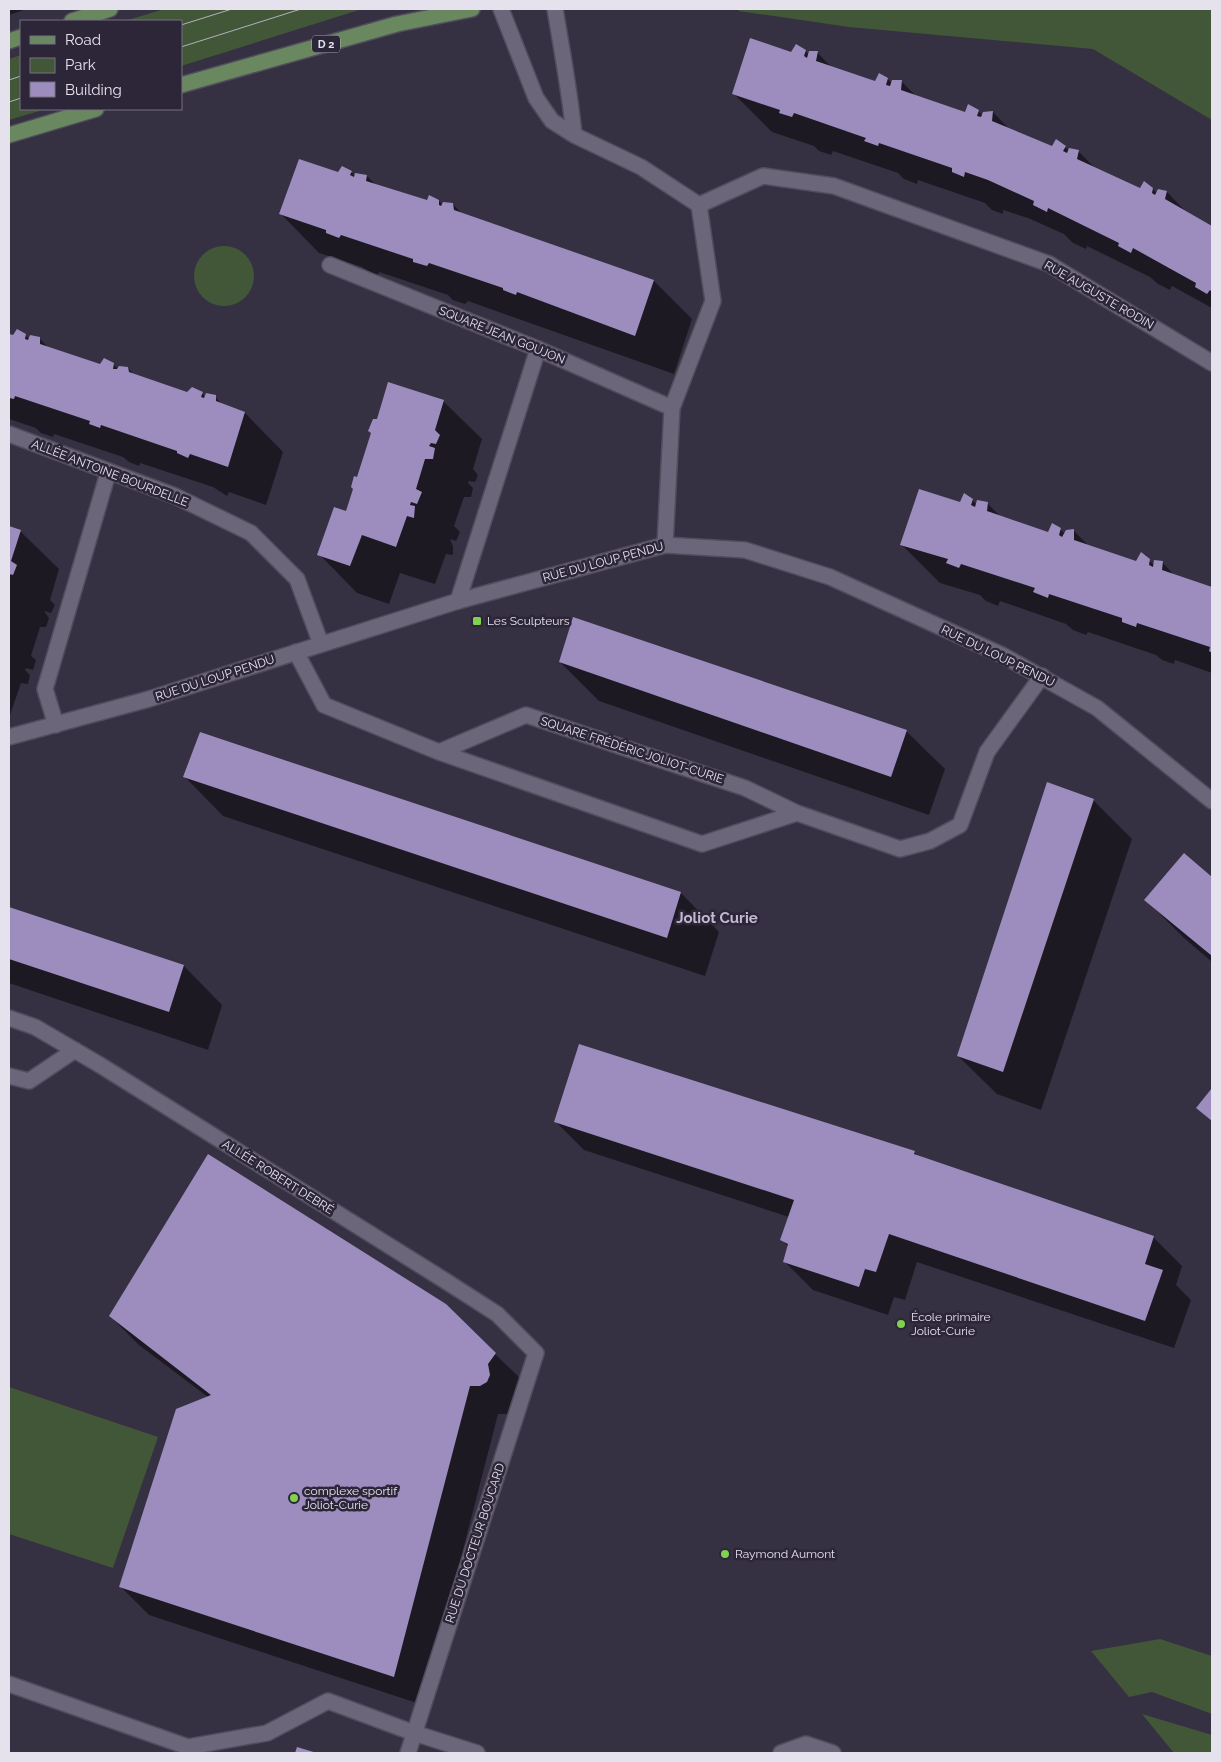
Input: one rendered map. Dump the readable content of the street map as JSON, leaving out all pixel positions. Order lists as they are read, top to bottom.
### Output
{
  "streets": {
    "main road": ["D 2"],
    "street": [
      "RUE AUGUSTE RODIN",
      "SQUARE JEAN GOUJON",
      "ALLÉE ANTOINE BOURDELLE",
      "RUE DU LOUP PENDU",
      "SQUARE FRÉDÉRIC JOLIOT-CURIE",
      "ALLÉE ROBERT DEBRÉ",
      "RUE DU DOCTEUR BOUCARD"
    ]
  },
  "crossings": [
    ["ALLÉE ANTOINE BOURDELLE", "RUE DU LOUP PENDU"],
    ["RUE DU LOUP PENDU", "SQUARE FRÉDÉRIC JOLIOT-CURIE"],
    ["ALLÉE ROBERT DEBRÉ", "RUE DU DOCTEUR BOUCARD"]
  ],
  "districts": ["Joliot Curie"],
  "places": {
    "transit": ["Les Sculpteurs"],
    "other": ["École primaire Joliot-Curie", "complexe sportif Joliot-Curie", "Raymond Aumont"]
  },
  "legend": ["Road", "Park", "Building"]
}
